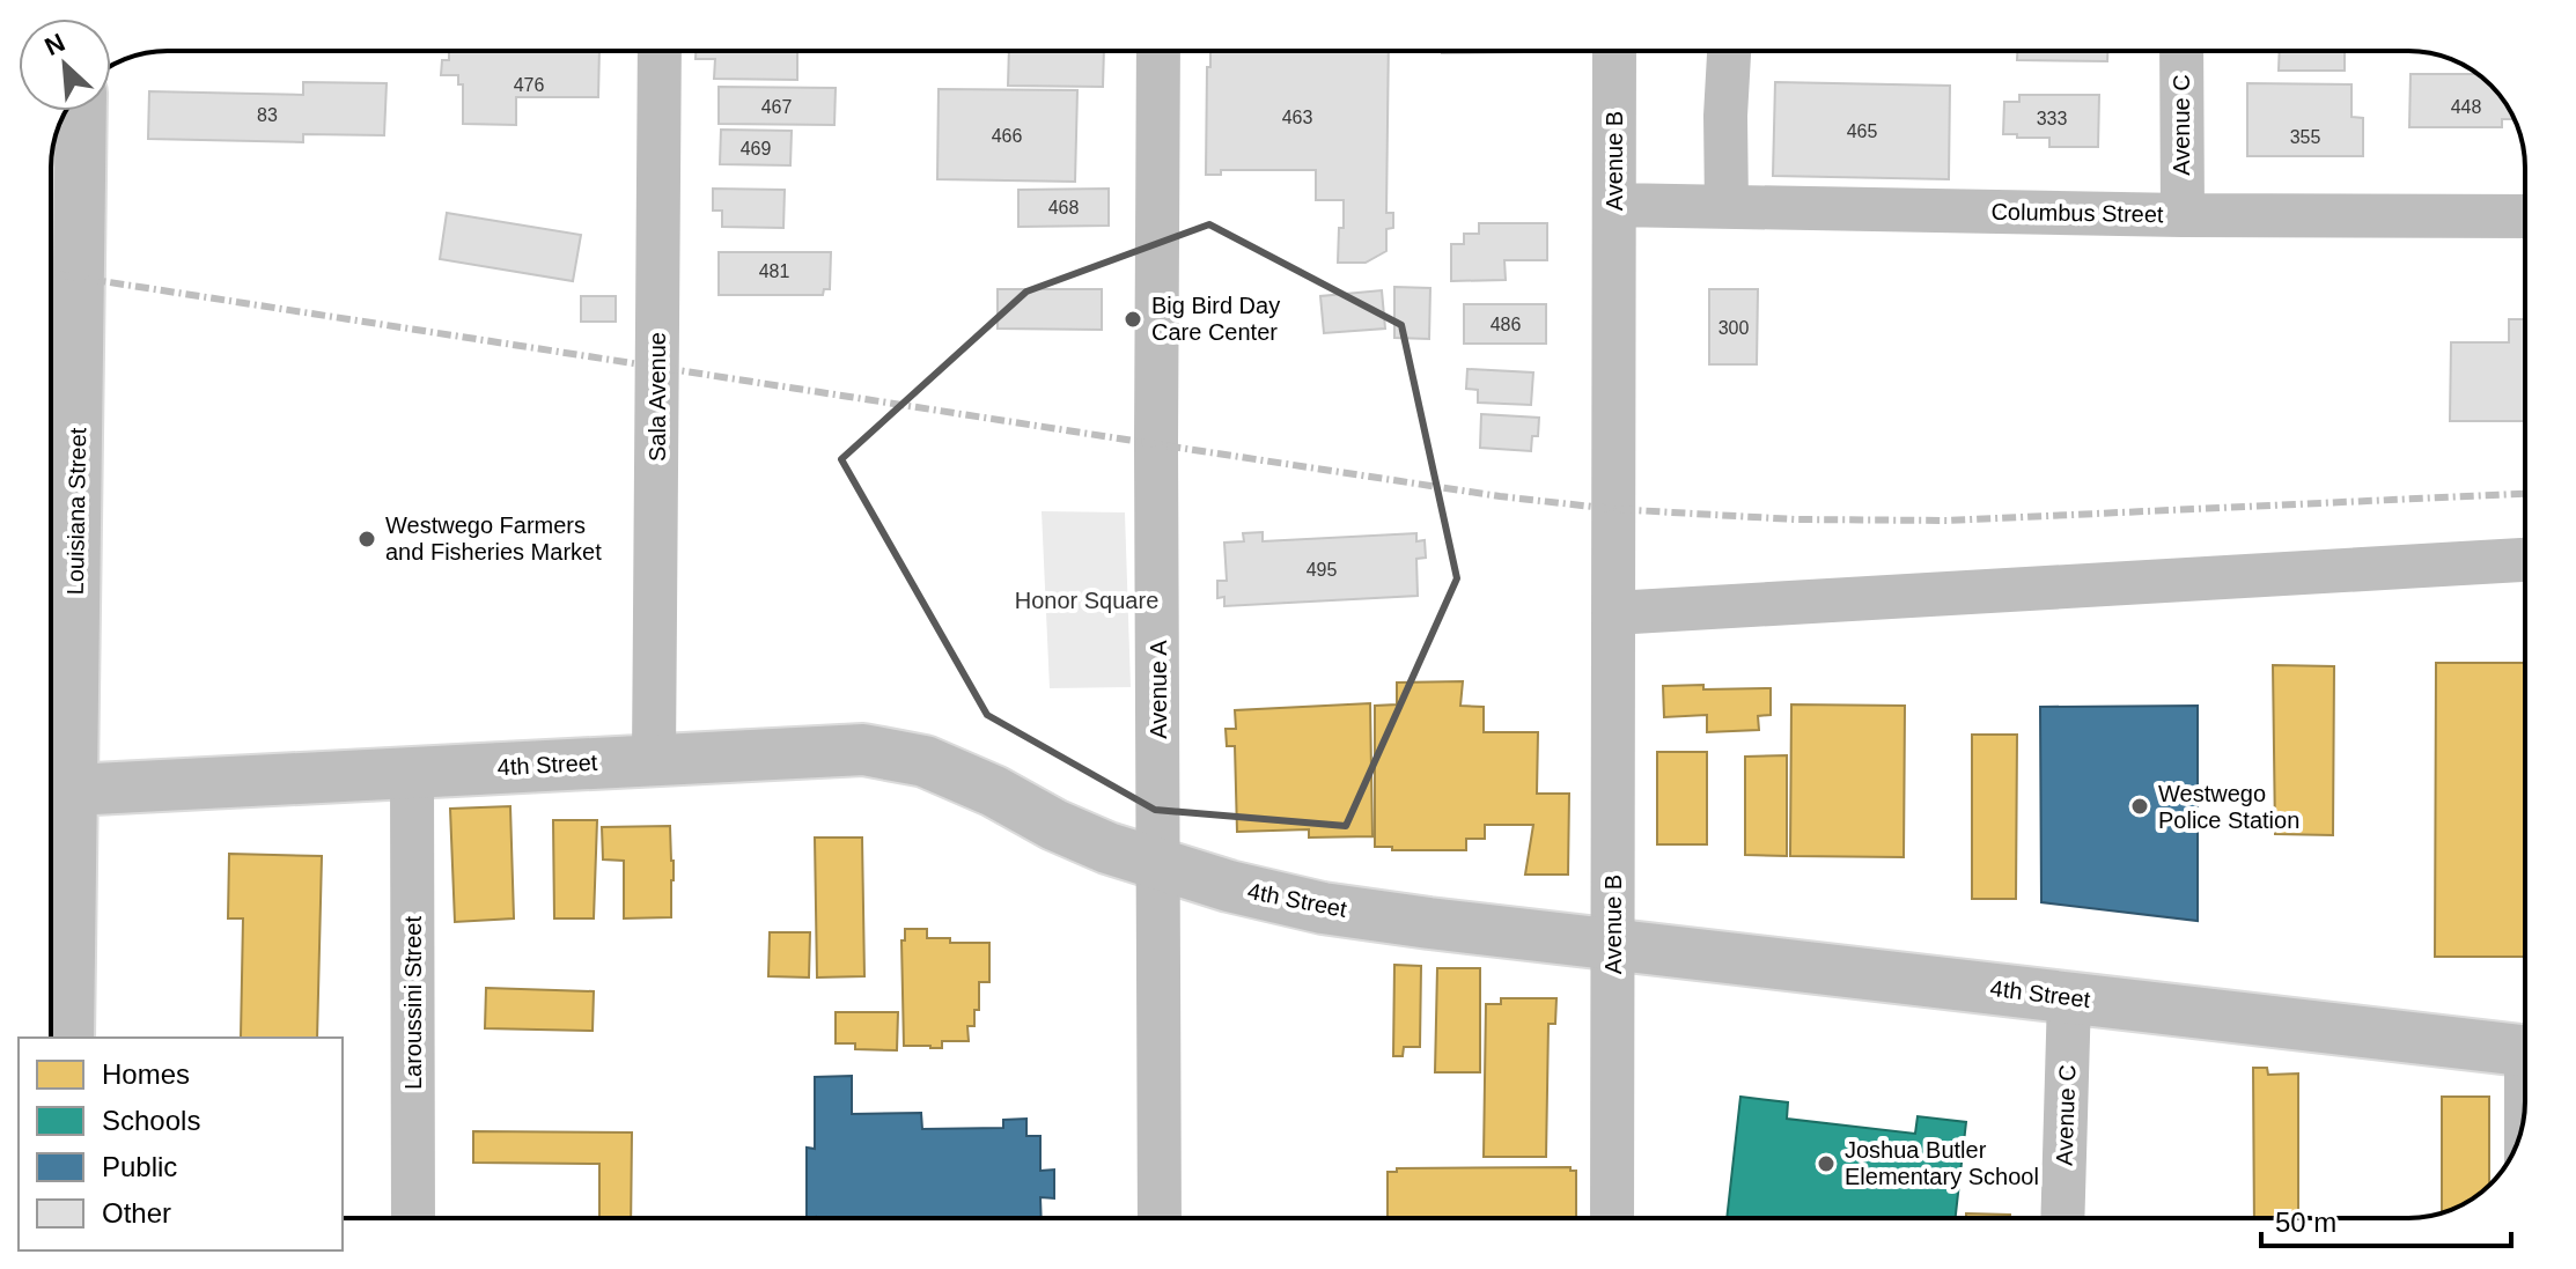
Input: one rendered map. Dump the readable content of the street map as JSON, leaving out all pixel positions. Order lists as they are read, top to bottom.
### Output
{
  "streets": {
    "main road": ["Louisiana Street", "4th Street"],
    "street": [
      "Avenue C",
      "Avenue B",
      "Columbus Street",
      "Sala Avenue",
      "Avenue A",
      "Laroussini Street"
    ]
  },
  "crossings": [
    ["Avenue C", "Columbus Street"],
    ["Avenue C", "4th Street"],
    ["Avenue B", "Columbus Street"],
    ["Avenue B", "4th Street"],
    ["Sala Avenue", "4th Street"],
    ["Louisiana Street", "4th Street"],
    ["Avenue A", "4th Street"],
    ["4th Street", "Laroussini Street"]
  ],
  "parks": ["Honor Square"],
  "places": [
    "Big Bird Day Care Center",
    "Westwego Farmers and Fisheries Market",
    "Westwego Police Station",
    "Joshua Butler Elementary School"
  ],
  "house_numbers": [
    "476",
    "467",
    "448",
    "83",
    "463",
    "333",
    "465",
    "466",
    "355",
    "469",
    "468",
    "481",
    "486",
    "300",
    "495"
  ],
  "legend": [
    "Homes",
    "Schools",
    "Public",
    "Other"
  ],
  "scale_bar": "50 m",
  "north": "top left"
}
